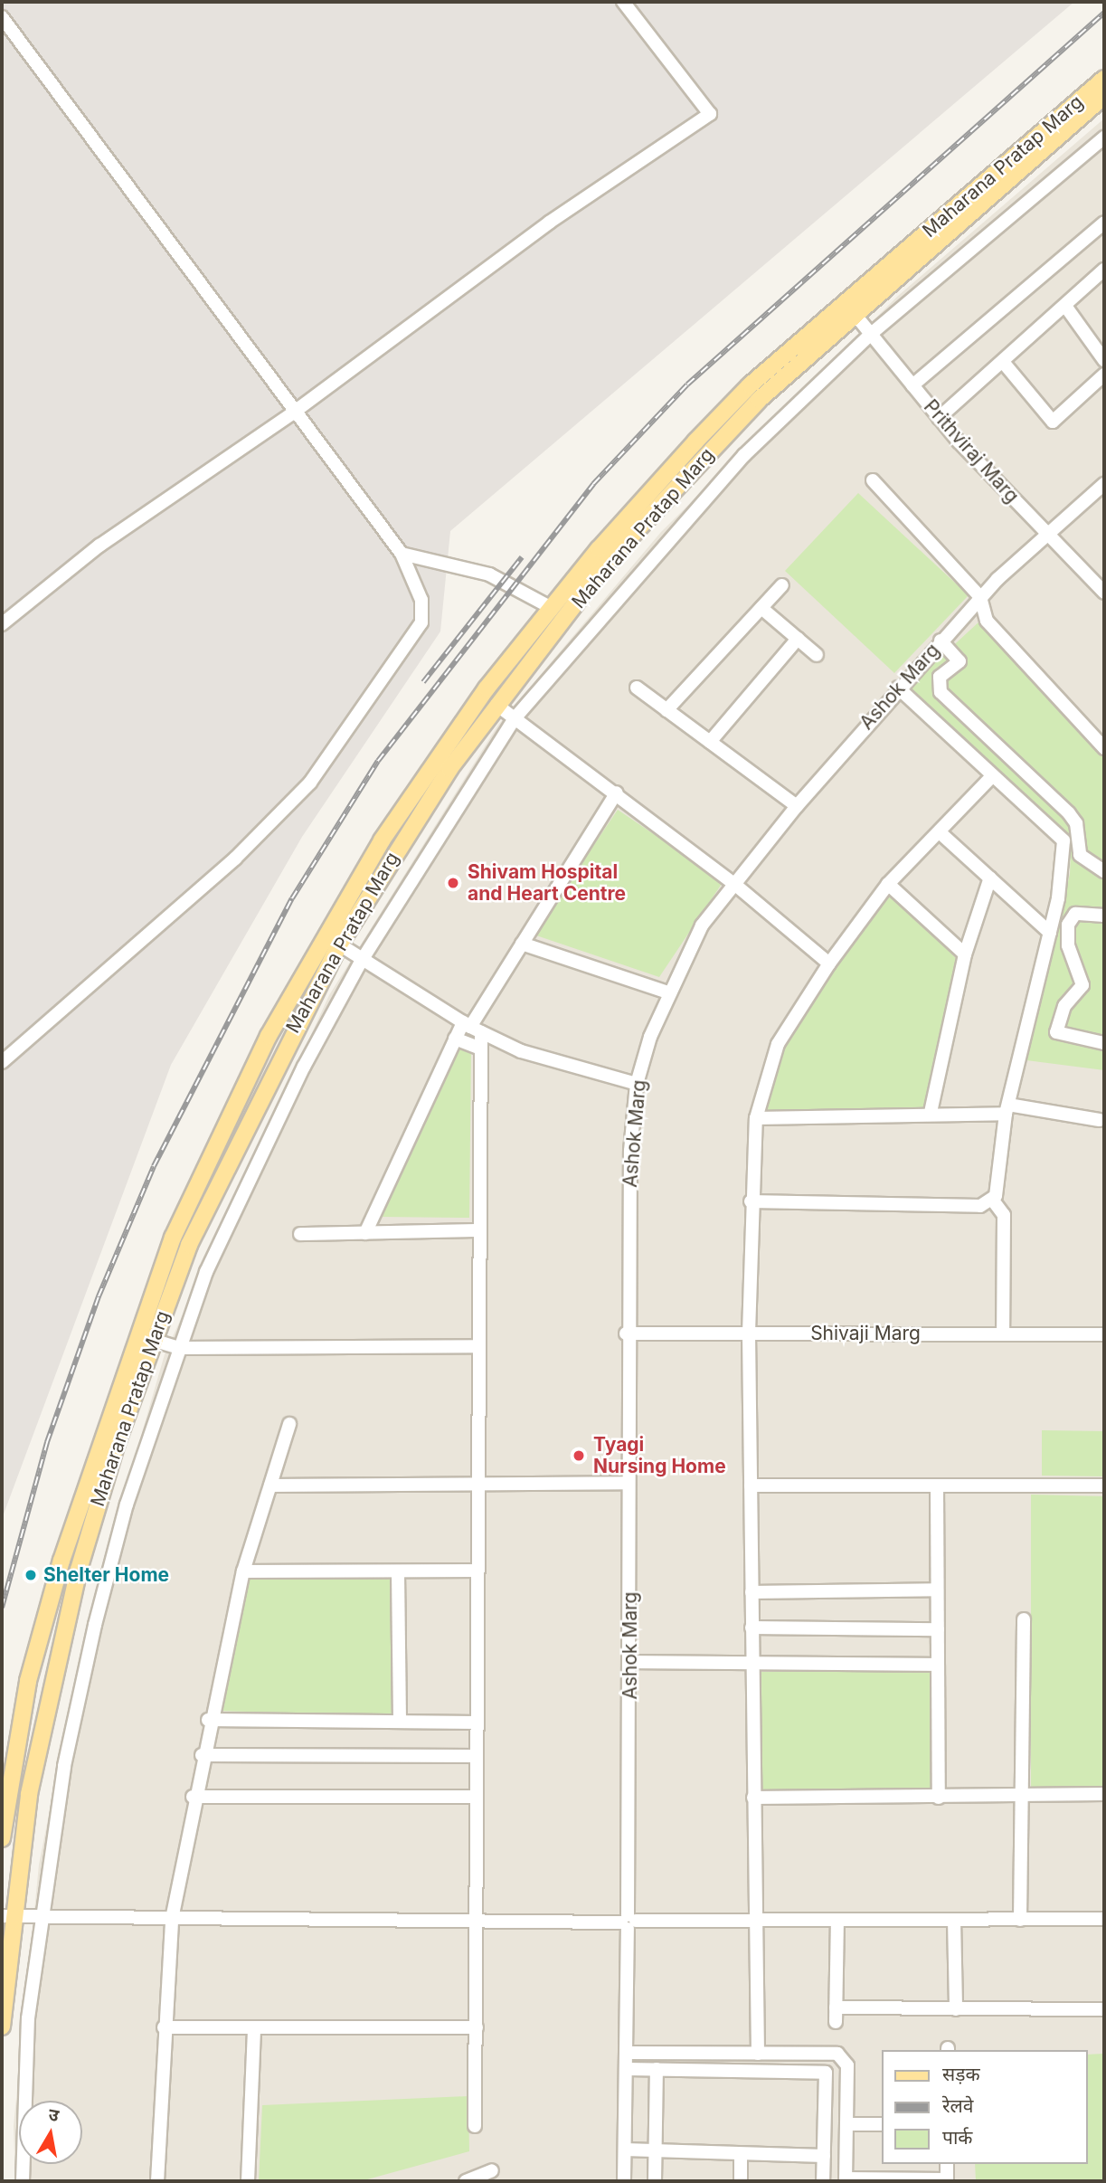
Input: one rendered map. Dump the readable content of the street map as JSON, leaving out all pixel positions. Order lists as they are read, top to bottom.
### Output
{
  "streets": {
    "main road": ["Maharana Pratap Marg"],
    "street": ["Prithviraj Marg", "Ashok Marg", "Shivaji Marg"]
  },
  "crossings": [
    ["Maharana Pratap Marg", "Prithviraj Marg"],
    ["Prithviraj Marg", "Ashok Marg"],
    ["Ashok Marg", "Shivaji Marg"]
  ],
  "places": ["Shivam Hospital and Heart Centre", "Tyagi Nursing Home", "Shelter Home"],
  "legend": ["सड़क", "रेलवे", "पार्क"],
  "north": "top"
}
